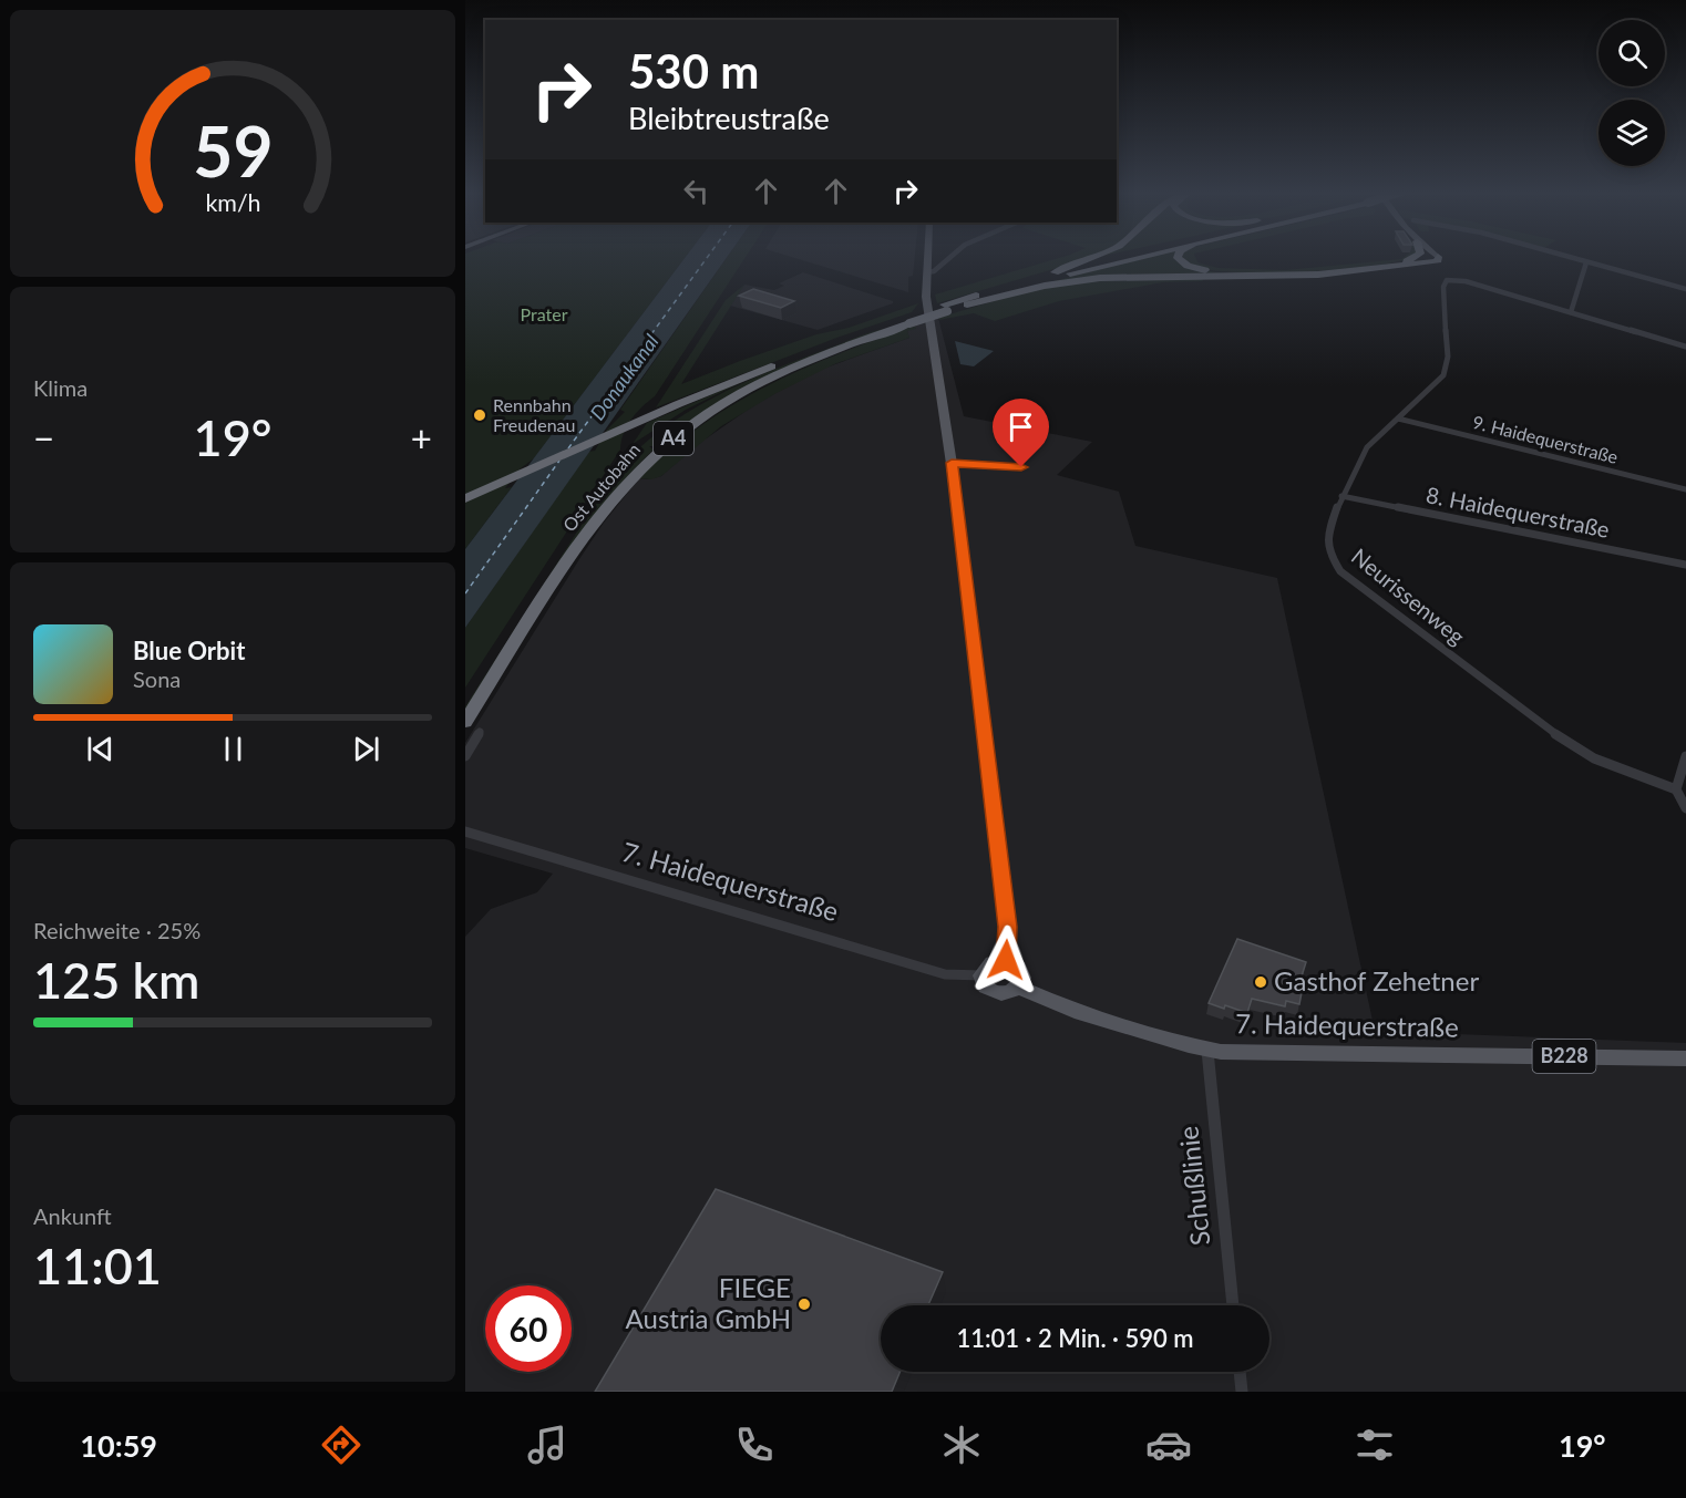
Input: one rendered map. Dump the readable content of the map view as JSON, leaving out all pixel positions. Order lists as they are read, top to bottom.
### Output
{
  "streets": {
    "highway": ["A4", "Ost Autobahn"],
    "main road": ["7. Haidequerstraße", "B228"],
    "street": [
      "9. Haidequerstraße",
      "8. Haidequerstraße",
      "Neurissenweg",
      "Schußlinie"
    ]
  },
  "crossings": [
    ["A4", "Ost Autobahn"],
    ["9. Haidequerstraße", "Neurissenweg"],
    ["8. Haidequerstraße", "Neurissenweg"],
    ["7. Haidequerstraße", "Schußlinie"]
  ],
  "water": ["Donaukanal"],
  "parks": ["Prater"],
  "places": ["Rennbahn Freudenau", "Gasthof Zehetner", "FIEGE Austria GmbH"],
  "page": {
    "turn": ["530 m", "Bleibtreustraße"],
    "tile": [
      "Klima",
      ["Reichweite · 25%", "125 km"],
      ["Ankunft", "11:01"]
    ],
    "heat": ["−", "19°", "+"],
    "song": ["Blue Orbit", "Sona"],
    "limit": "60",
    "trip": "11:01 · 2 Min. · 590 m",
    "tabs": ["10:59", "19°"],
    "gauge": ["59", "km/h"]
  }
}
